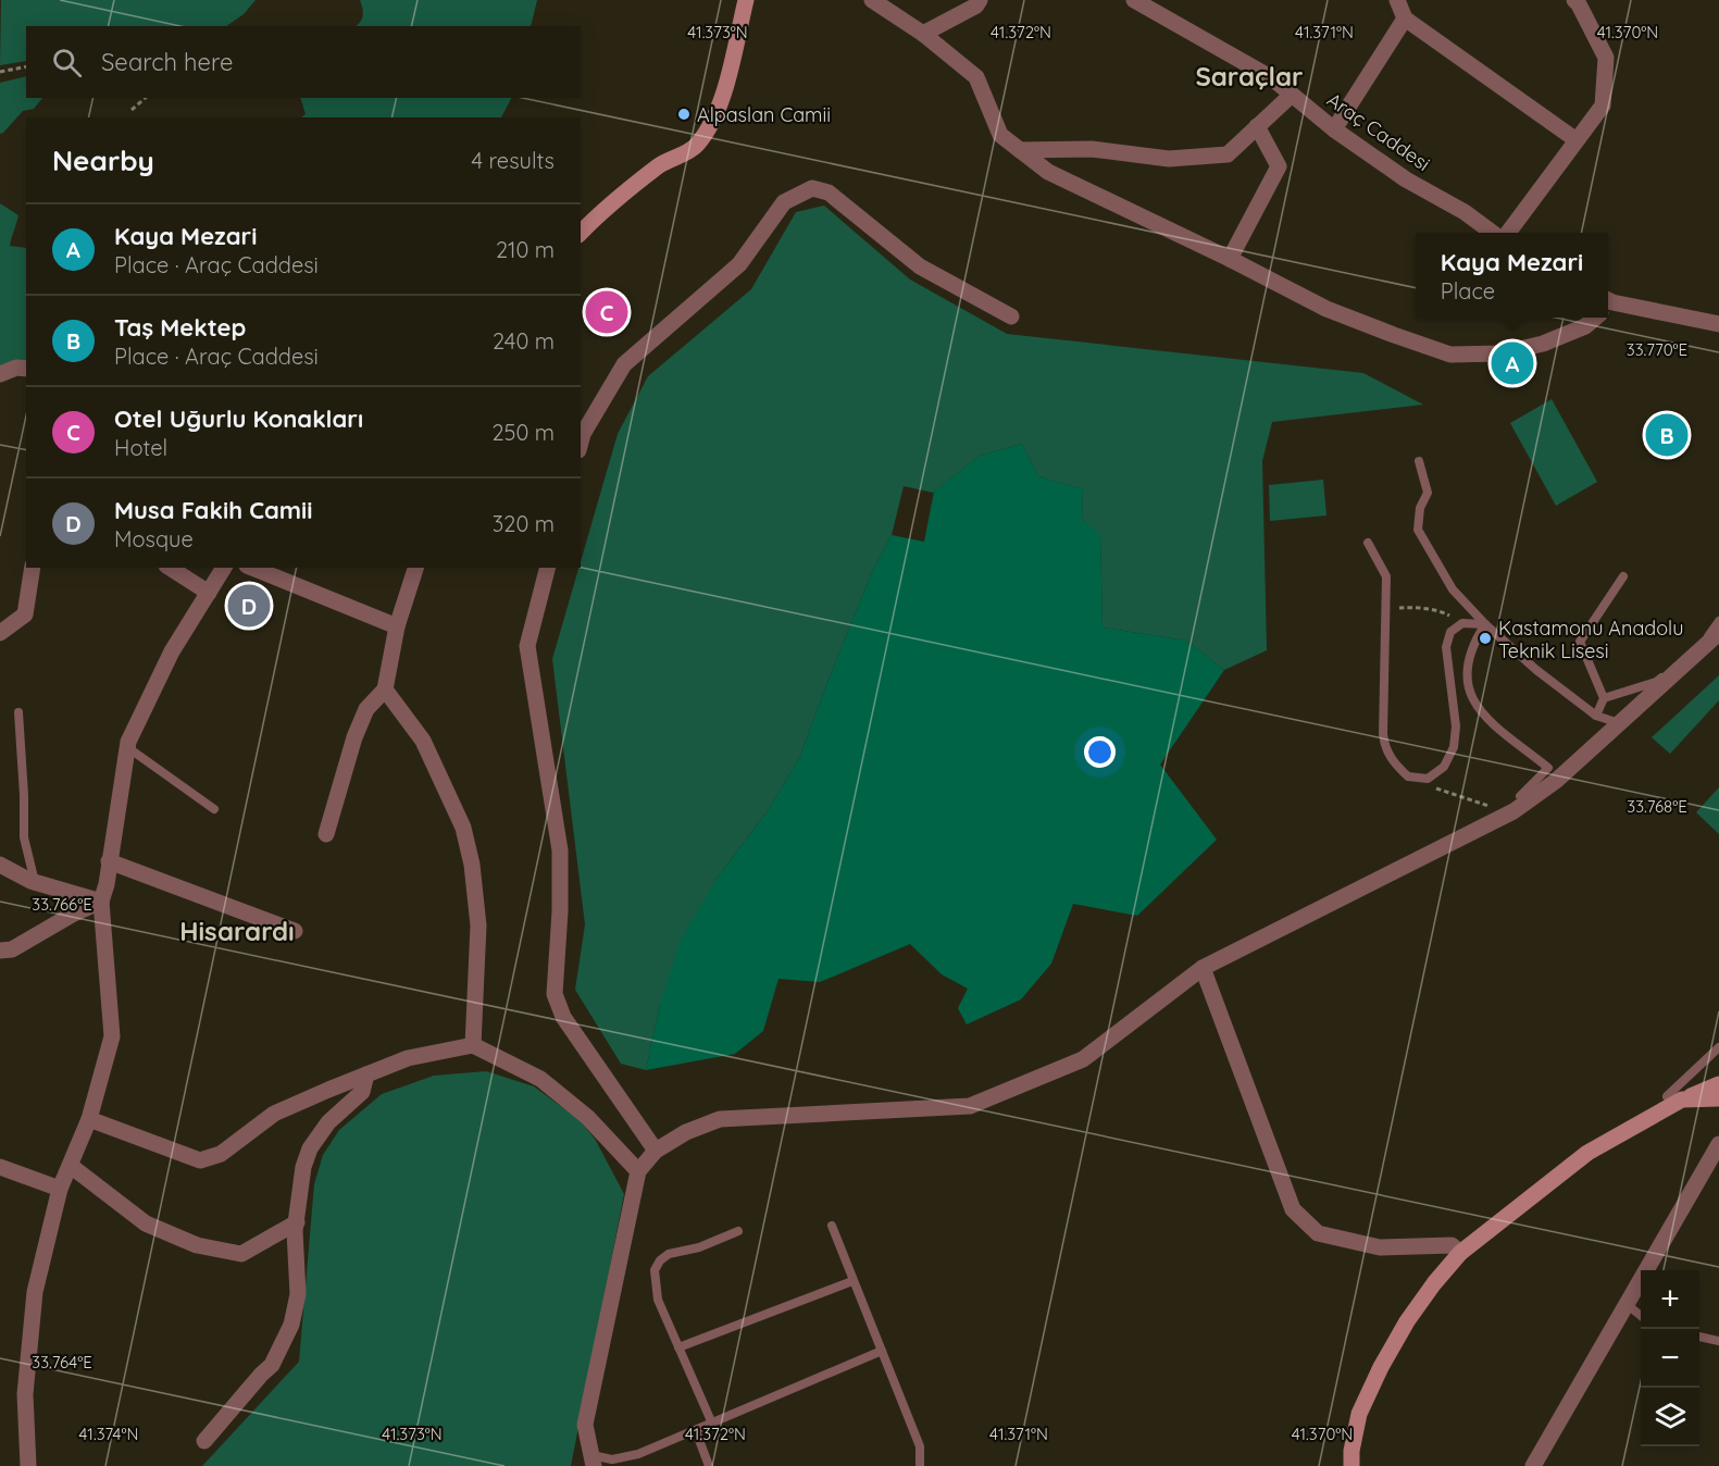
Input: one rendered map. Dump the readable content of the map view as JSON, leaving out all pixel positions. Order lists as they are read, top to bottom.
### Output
{
  "streets": {
    "street": ["Araç Caddesi"]
  },
  "districts": ["Saraçlar", "Hisarardı"],
  "places": ["Alpaslan Camii", "Kastamonu Anadolu Teknik Lisesi"],
  "page": {
    "search": "Search here",
    "heading": ["Nearby", "4 results"],
    "list": [
      {
        "mark": "A",
        "name": "Kaya Mezari",
        "note": "Place · Araç Caddesi",
        "value": "210 m"
      },
      {
        "mark": "B",
        "name": "Taş Mektep",
        "note": "Place · Araç Caddesi",
        "value": "240 m"
      },
      {
        "mark": "C",
        "name": "Otel Uğurlu Konakları",
        "note": "Hotel",
        "value": "250 m"
      },
      {
        "mark": "D",
        "name": "Musa Fakih Camii",
        "note": "Mosque",
        "value": "320 m"
      }
    ],
    "popup": ["Kaya Mezari", "Place"],
    "pins": [
      "C",
      "A",
      "B",
      "D"
    ],
    "map_buttons": ["+", "−"]
  },
  "coordinates": [
    "41.373°N",
    "41.372°N",
    "41.371°N",
    "41.370°N",
    "33.770°E",
    "33.768°E",
    "33.766°E",
    "33.764°E",
    "41.374°N"
  ]
}
